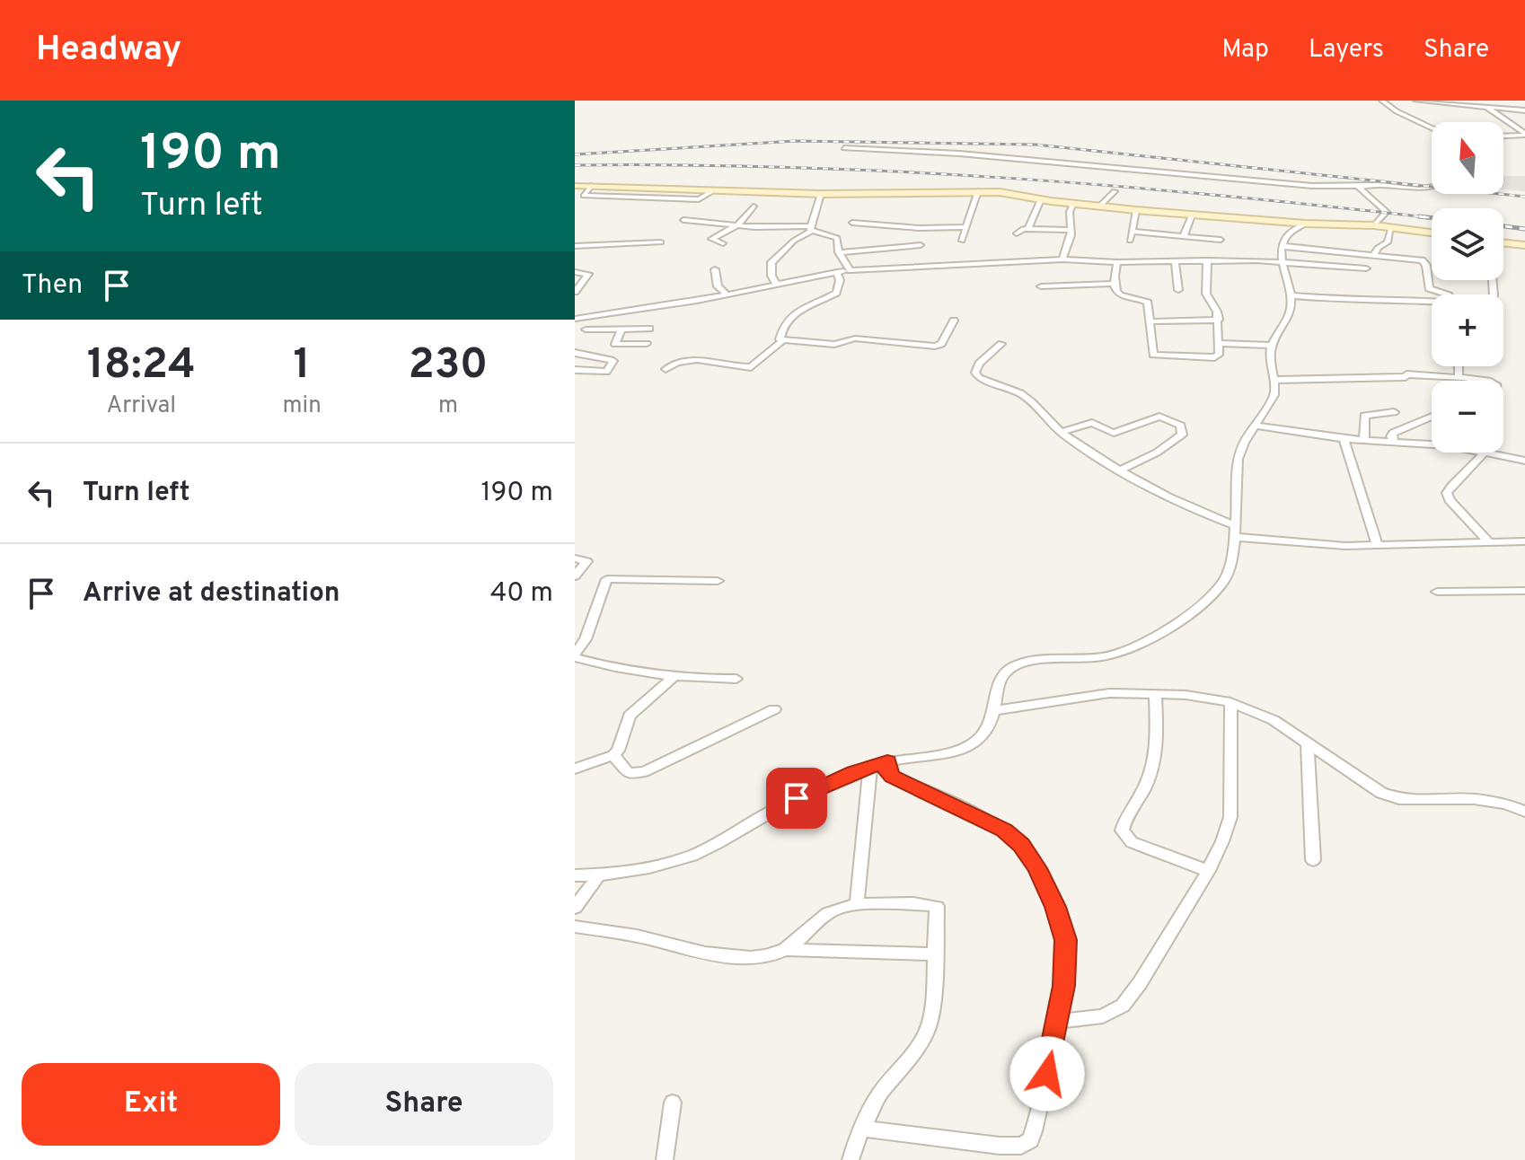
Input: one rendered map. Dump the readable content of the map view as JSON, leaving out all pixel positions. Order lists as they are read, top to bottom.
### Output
{
  "north": "top",
  "page": {
    "header": "Headway",
    "nav": ["Map", "Layers", "Share"],
    "turn": ["190 m", "Turn left"],
    "map_buttons": ["+", "−"],
    "then": "Then",
    "eta": [
      "18:24",
      "Arrival",
      "1",
      "min",
      "230",
      "m"
    ],
    "list": [
      {
        "name": "Turn left",
        "value": "190 m"
      },
      {
        "name": "Arrive at destination",
        "value": "40 m"
      }
    ],
    "buttons": ["Exit", "Share"]
  }
}
